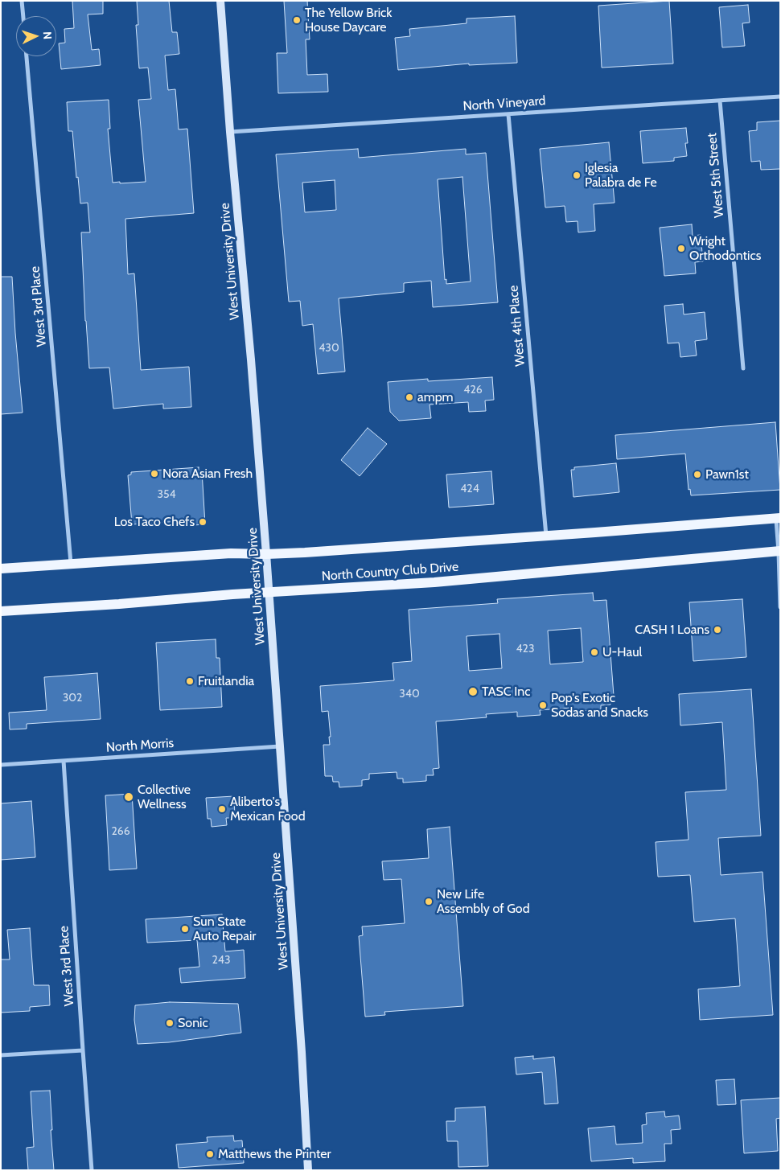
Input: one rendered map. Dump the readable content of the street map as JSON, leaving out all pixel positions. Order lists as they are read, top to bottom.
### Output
{
  "streets": {
    "main road": ["West University Drive", "North Country Club Drive"],
    "street": [
      "North Vineyard",
      "West 5th Street",
      "West 3rd Place",
      "West 4th Place",
      "North Morris"
    ]
  },
  "crossings": [
    ["North Vineyard", "West 5th Street"],
    ["North Vineyard", "West University Drive"],
    ["North Vineyard", "West 4th Place"],
    ["West University Drive", "North Country Club Drive"],
    ["West University Drive", "North Morris"],
    ["West 3rd Place", "North Country Club Drive"],
    ["West 3rd Place", "North Morris"],
    ["West 4th Place", "North Country Club Drive"]
  ],
  "places": [
    "The Yellow Brick House Daycare",
    "Iglesia Palabra de Fe",
    "Wright Orthodontics",
    "ampm",
    "Nora Asian Fresh",
    "Pawn1st",
    "Los Taco Chefs",
    "CASH 1 Loans",
    "U-Haul",
    "Fruitlandia",
    "TASC Inc",
    "Pop's Exotic Sodas and Snacks",
    "Collective Wellness",
    "Aliberto's Mexican Food",
    "New Life Assembly of God",
    "Sun State Auto Repair",
    "Sonic",
    "Matthews the Printer"
  ],
  "house_numbers": [
    "430",
    "426",
    "424",
    "354",
    "423",
    "340",
    "302",
    "266",
    "243"
  ],
  "north": "right"
}
